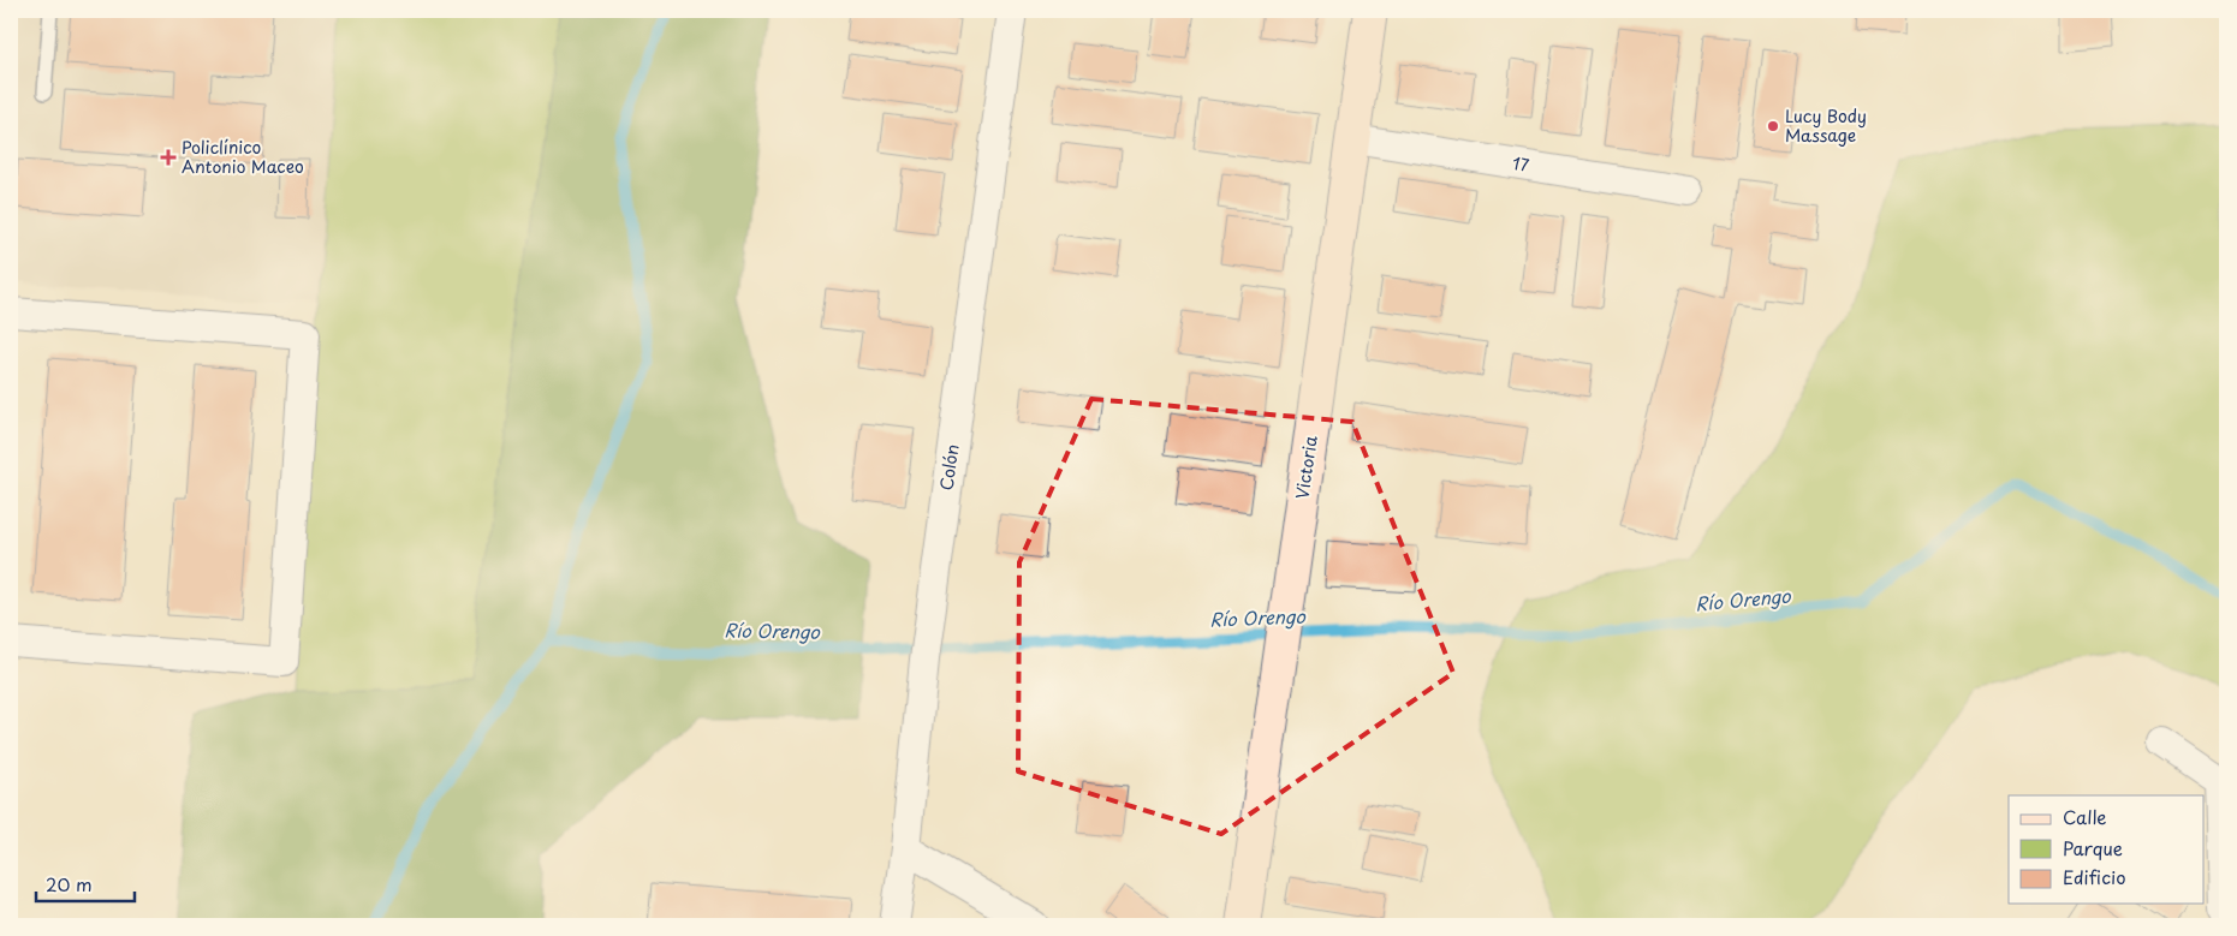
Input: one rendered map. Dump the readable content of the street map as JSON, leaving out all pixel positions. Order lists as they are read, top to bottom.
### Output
{
  "streets": {
    "street": ["17", "Colón", "Victoria"]
  },
  "crossings": [
    ["17", "Victoria"]
  ],
  "water": ["Río Orengo"],
  "places": {
    "other": ["Lucy Body Massage"],
    "health": ["Policlínico Antonio Maceo"]
  },
  "legend": ["Calle", "Parque", "Edificio"],
  "scale_bar": "20 m"
}
